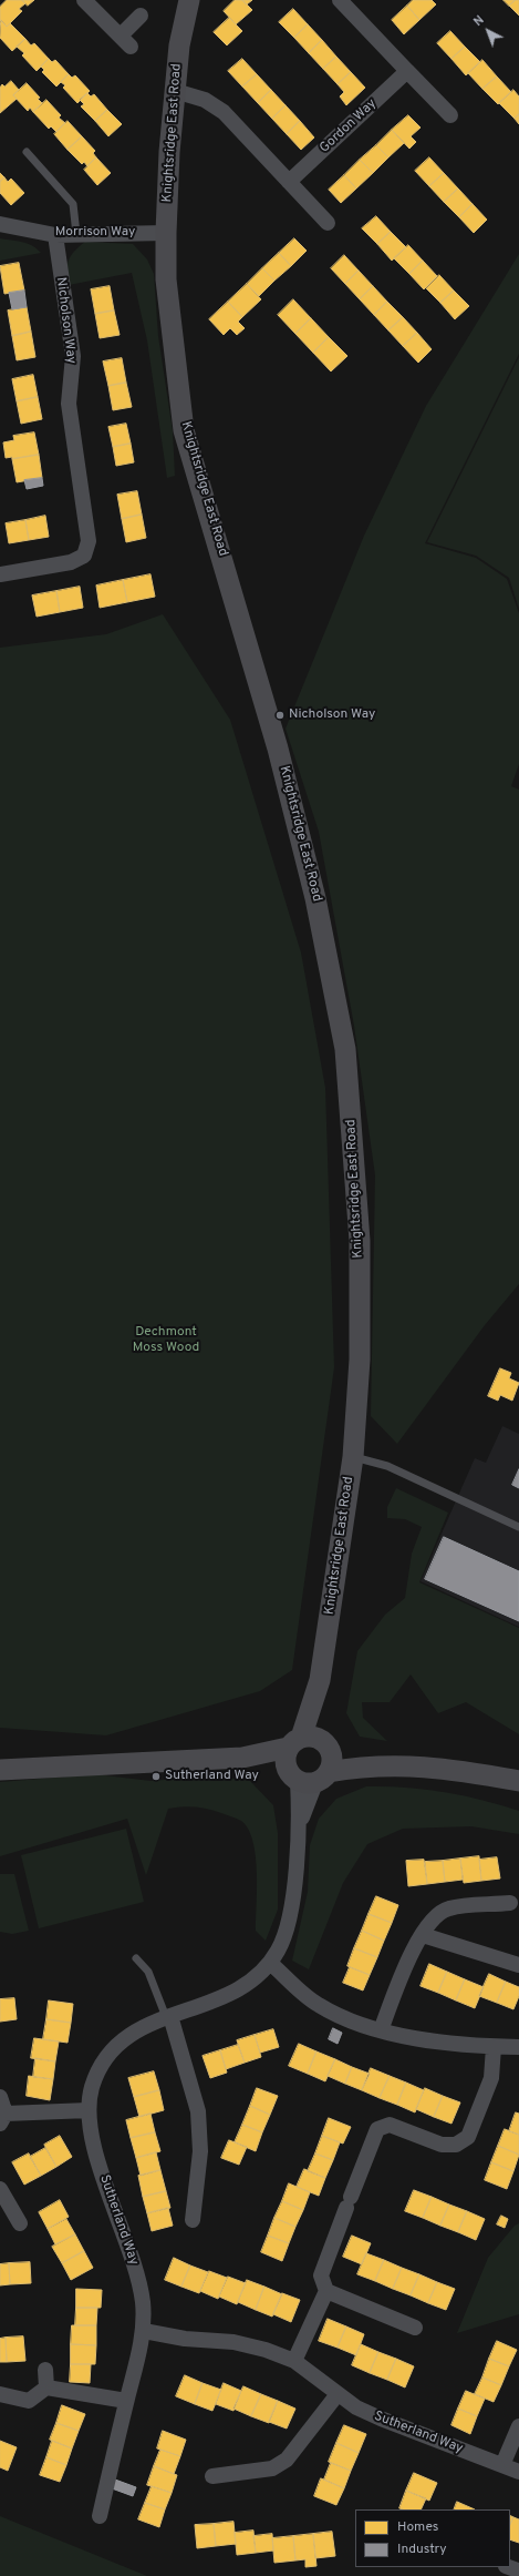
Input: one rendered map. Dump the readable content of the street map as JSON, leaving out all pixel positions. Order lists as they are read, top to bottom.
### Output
{
  "streets": {
    "street": [
      "Gordon Way",
      "Knightsridge East Road",
      "Morrison Way",
      "Nicholson Way",
      "Sutherland Way"
    ]
  },
  "crossings": [
    ["Knightsridge East Road", "Morrison Way"],
    ["Knightsridge East Road", "Sutherland Way"],
    ["Morrison Way", "Nicholson Way"]
  ],
  "parks": ["Dechmont Moss Wood"],
  "places": ["Nicholson Way", "Sutherland Way"],
  "legend": ["Homes", "Industry"],
  "north": "top left"
}
